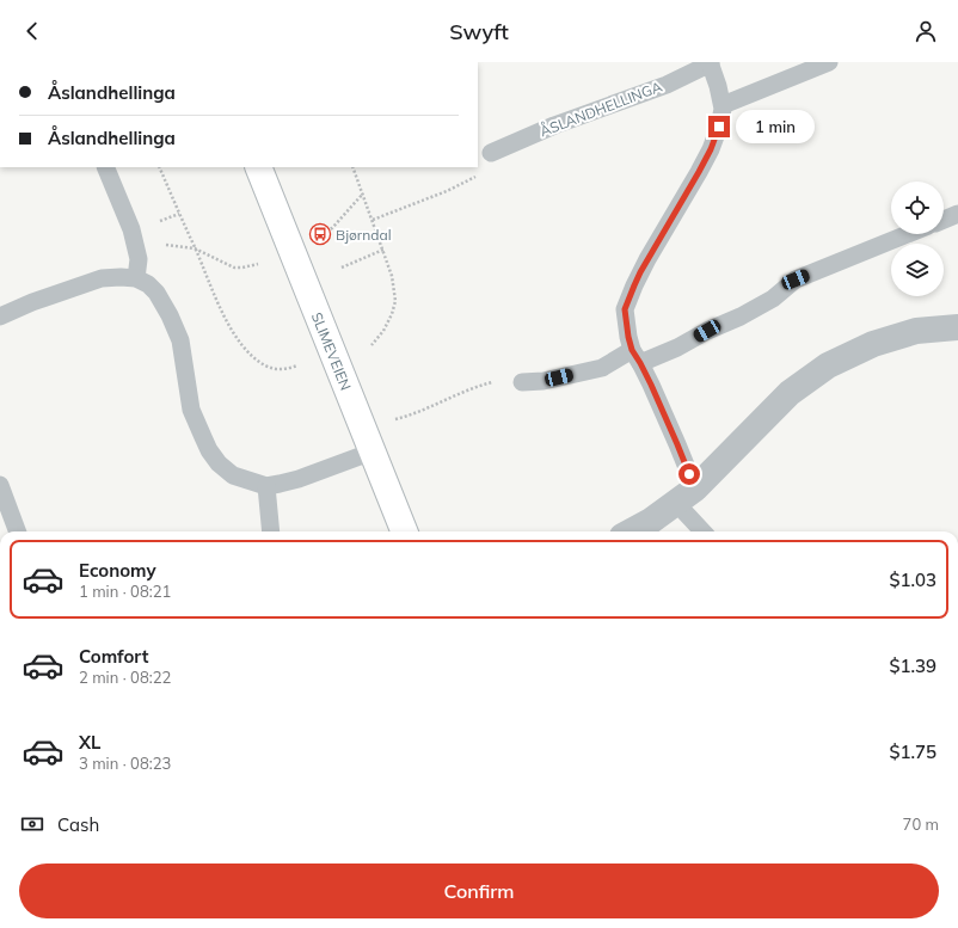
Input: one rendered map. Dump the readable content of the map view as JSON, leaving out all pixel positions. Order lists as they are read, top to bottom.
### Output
{
  "streets": {
    "street": ["SLIMEVEIEN"],
    "lane": ["ÅSLANDHELLINGA"]
  },
  "places": {
    "bus stop": ["Bjørndal"]
  },
  "page": {
    "header": "Swyft",
    "banner": ["Åslandhellinga", "Åslandhellinga"],
    "bubble": "1 min",
    "list": [
      {
        "name": "Economy",
        "note": "1 min · 08:21",
        "value": "$1.03"
      },
      {
        "name": "Comfort",
        "note": "2 min · 08:22",
        "value": "$1.39"
      },
      {
        "name": "XL",
        "note": "3 min · 08:23",
        "value": "$1.75"
      }
    ],
    "pay": ["Cash", "70 m"],
    "buttons": "Confirm"
  }
}
